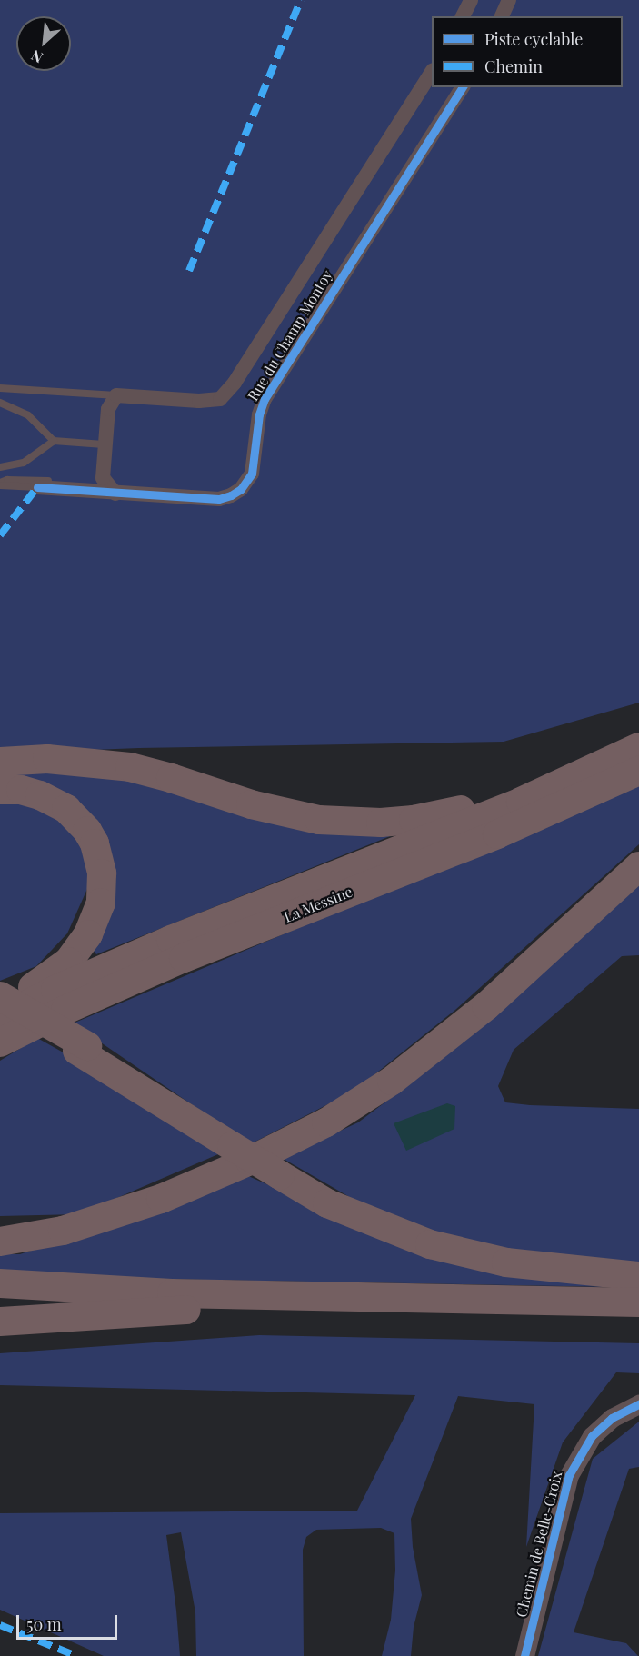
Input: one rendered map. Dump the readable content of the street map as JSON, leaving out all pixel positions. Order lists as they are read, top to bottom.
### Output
{
  "streets": {
    "highway": ["La Messine"],
    "street": ["Rue du Champ Montoy", "Chemin de Belle-Croix"]
  },
  "legend": ["Piste cyclable", "Chemin"],
  "scale_bar": "50 m",
  "north": "bottom left"
}
